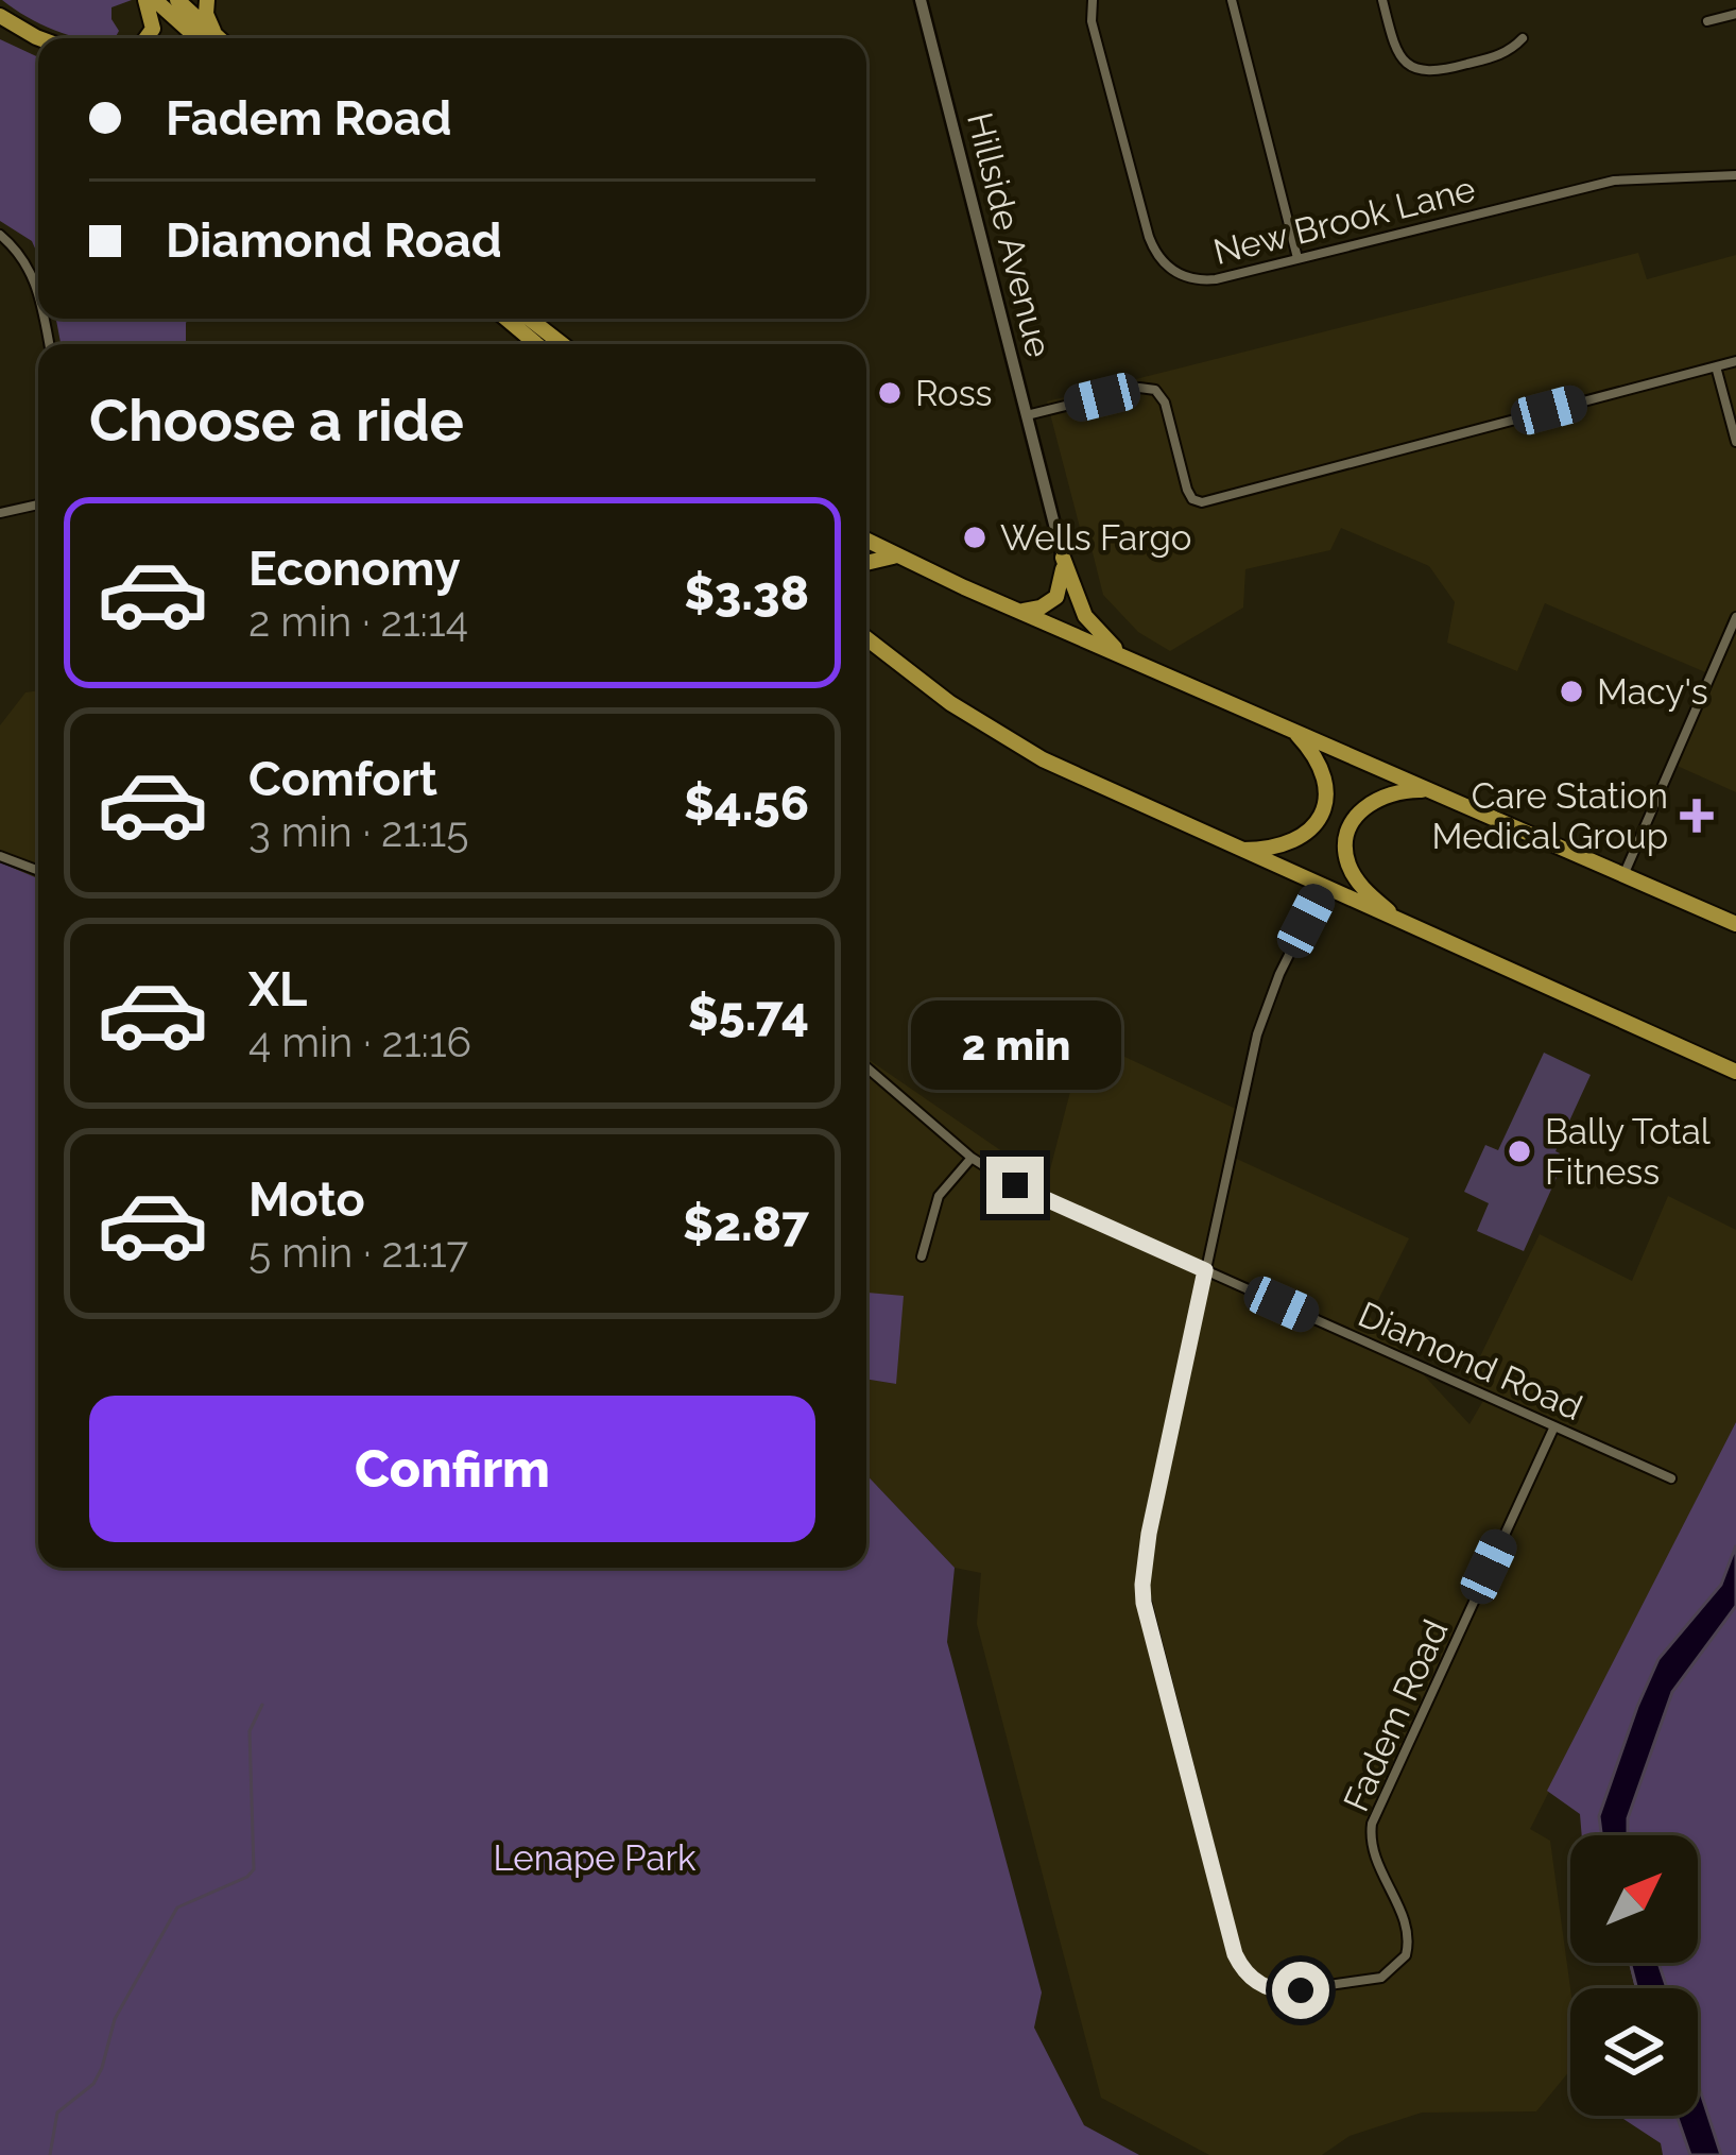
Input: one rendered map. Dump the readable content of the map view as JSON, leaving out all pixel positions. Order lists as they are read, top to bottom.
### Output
{
  "streets": {
    "street": [
      "New Brook Lane",
      "Hillside Avenue",
      "Diamond Road",
      "Fadem Road"
    ]
  },
  "crossings": [
    ["Diamond Road", "Fadem Road"]
  ],
  "parks": ["Lenape Park"],
  "places": {
    "other": [
      "Ross",
      "Wells Fargo",
      "Macy's",
      "Bally Total Fitness"
    ],
    "health": ["Care Station Medical Group"]
  },
  "north": "top right",
  "page": {
    "banner": ["Fadem Road", "Diamond Road"],
    "heading": "Choose a ride",
    "list": [
      {
        "name": "Economy",
        "note": "2 min · 21:14",
        "value": "$3.38"
      },
      {
        "name": "Comfort",
        "note": "3 min · 21:15",
        "value": "$4.56"
      },
      {
        "name": "XL",
        "note": "4 min · 21:16",
        "value": "$5.74"
      },
      {
        "name": "Moto",
        "note": "5 min · 21:17",
        "value": "$2.87"
      }
    ],
    "bubble": "2 min",
    "buttons": "Confirm"
  }
}
